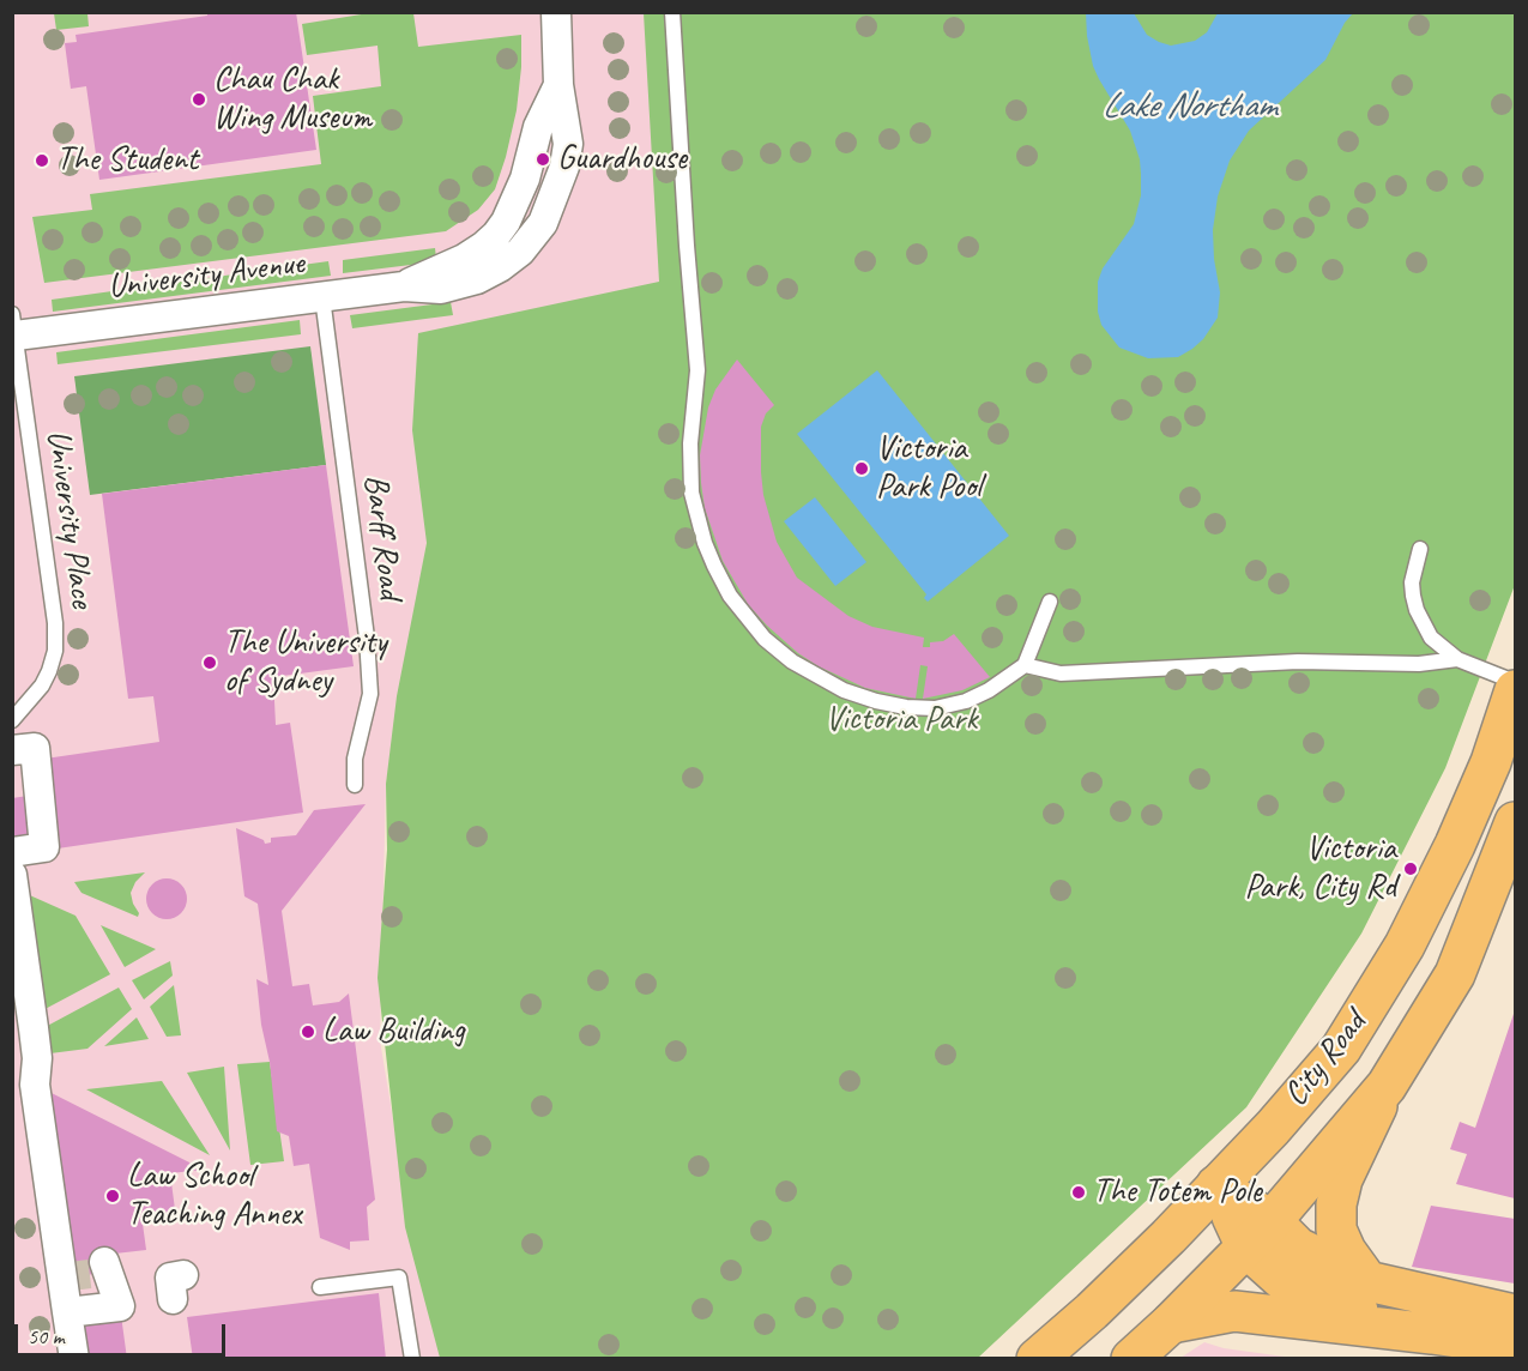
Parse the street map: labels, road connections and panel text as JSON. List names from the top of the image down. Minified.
{"streets":{"main road":["City Road"],"street":["University Avenue"],"lane":["University Place","Barff Road"]},"crossings":[["University Avenue","University Place"],["University Avenue","Barff Road"]],"water":["Lake Northam"],"parks":["Victoria Park"],"places":["Chau Chak Wing Museum","Guardhouse","The Student","Victoria Park Pool","The University of Sydney","Victoria Park, City Rd","Law Building","The Totem Pole","Law School Teaching Annex"],"scale_bar":"50 m"}
